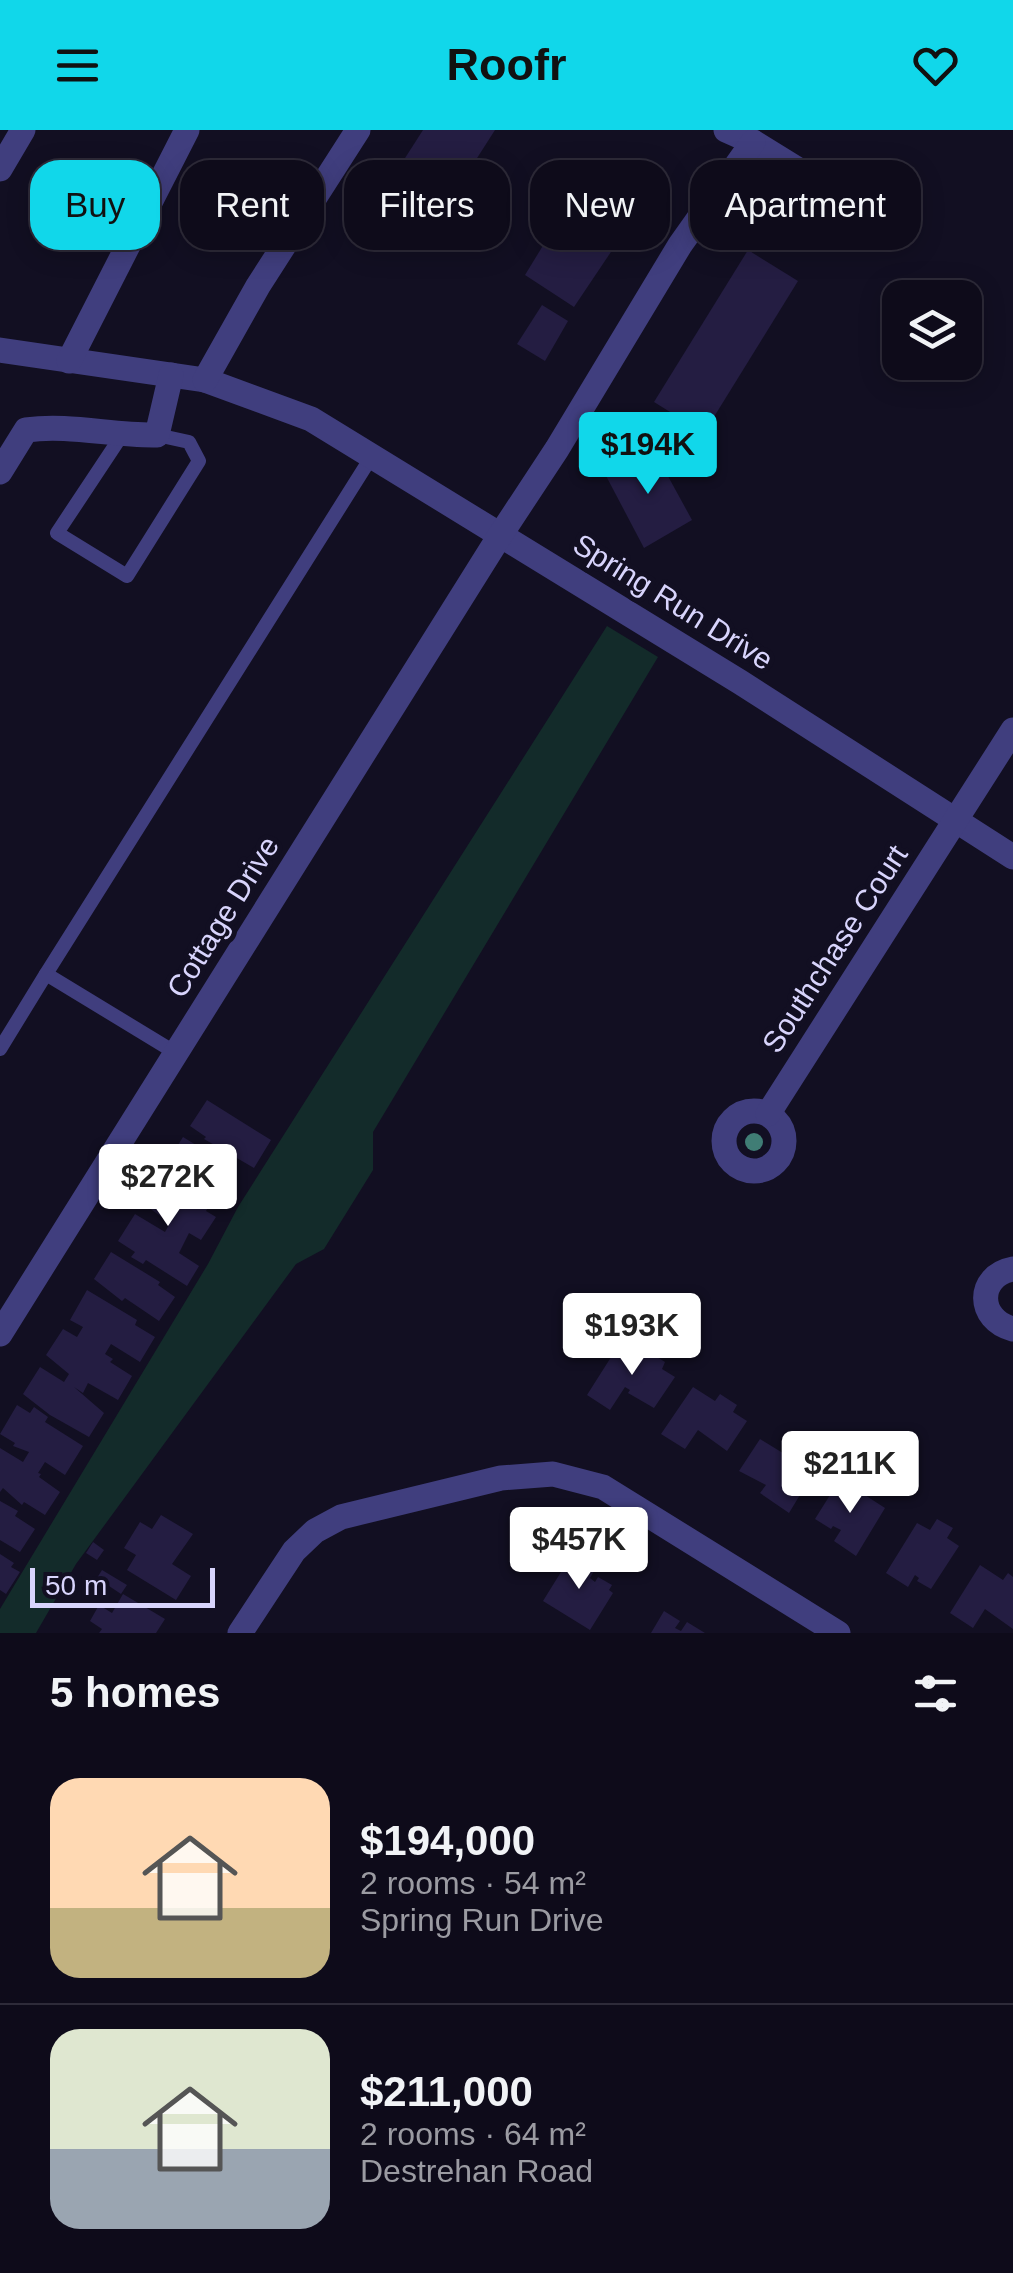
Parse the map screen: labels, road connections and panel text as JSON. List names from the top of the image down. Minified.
{"streets":{"street":["Spring Run Drive","Cottage Drive","Southchase Court"]},"crossings":[["Spring Run Drive","Cottage Drive"],["Spring Run Drive","Southchase Court"]],"scale_bar":"50 m","page":{"header":"Roofr","chip":["Buy","Rent","Filters","New","Apartment"],"price":["$194K","$272K","$193K","$211K","$457K"],"scale":"50 m","heading":"5 homes","list":[{"name":"$194,000","note":"2 rooms · 54 m² · Spring Run Drive"},{"name":"$211,000","note":"2 rooms · 64 m² · Destrehan Road"}]}}
